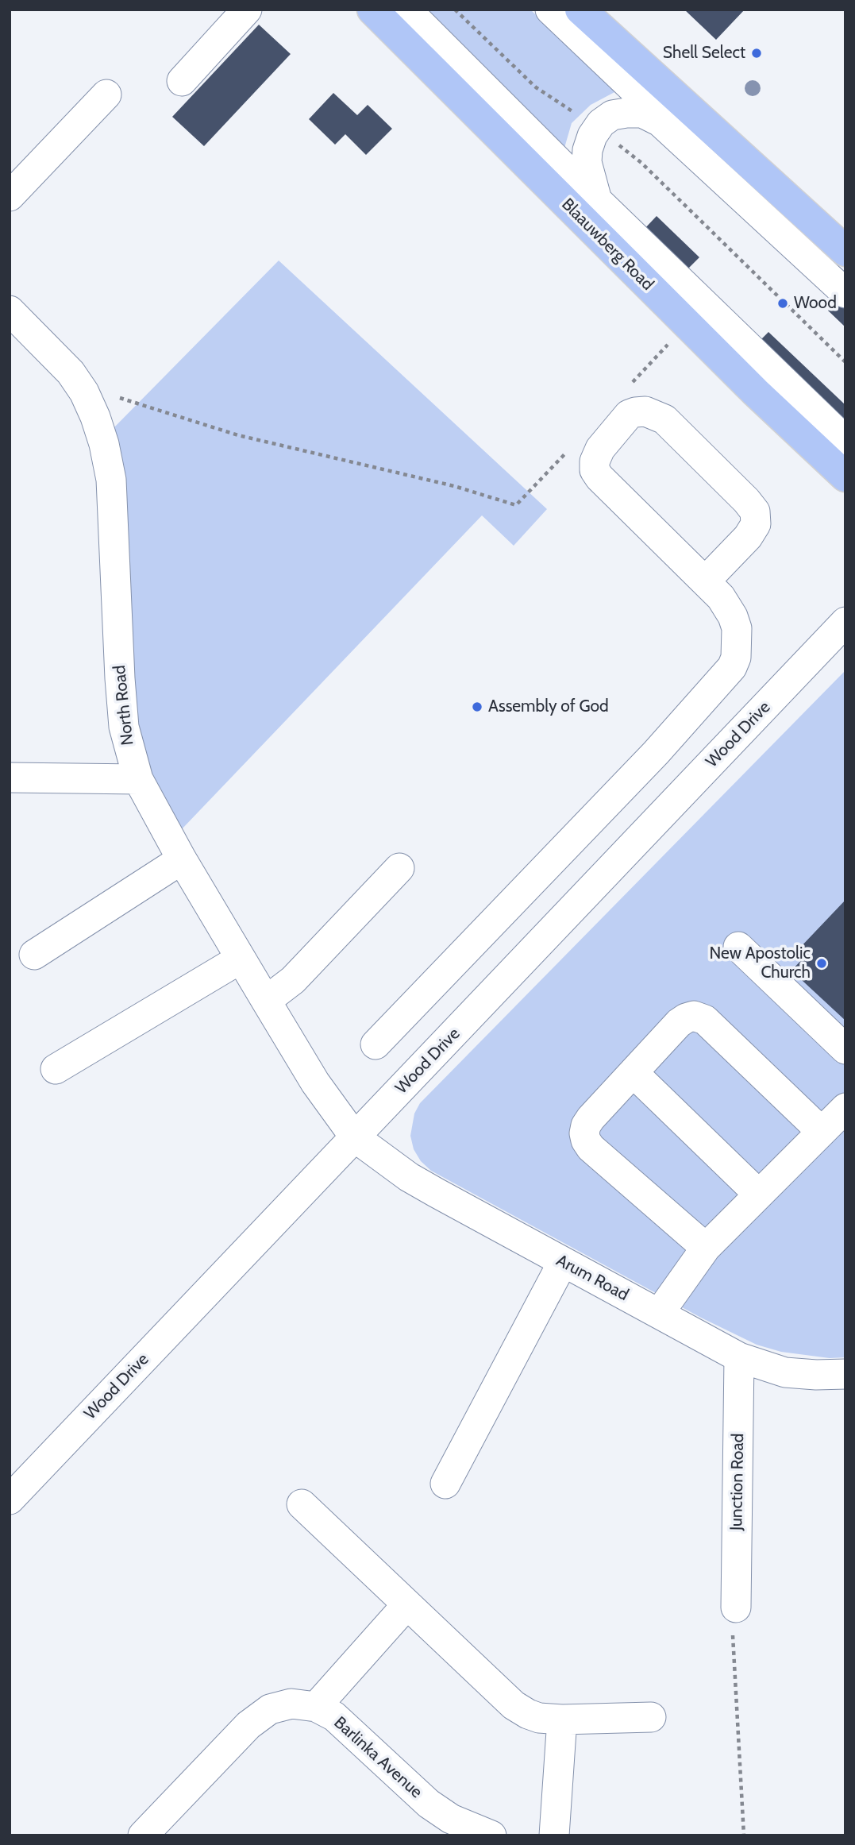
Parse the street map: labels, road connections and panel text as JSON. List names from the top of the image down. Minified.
{"streets":{"main road":["Blaauwberg Road"],"street":["North Road","Wood Drive","Arum Road","Junction Road","Barlinka Avenue"]},"crossings":[["North Road","Wood Drive"],["North Road","Arum Road"],["Wood Drive","Arum Road"],["Arum Road","Junction Road"]],"places":["Shell Select","Wood","Assembly of God","New Apostolic Church"]}
